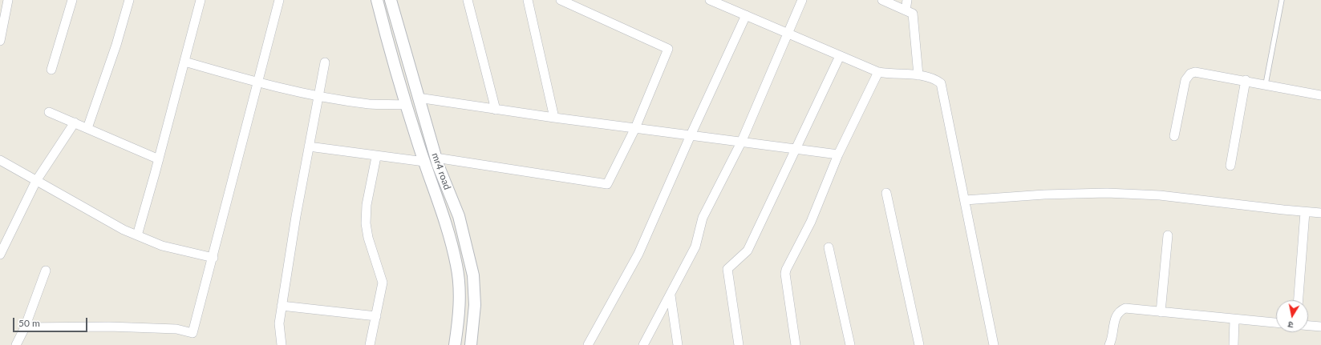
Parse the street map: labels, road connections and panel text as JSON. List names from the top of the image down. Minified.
{"streets":{"street":["mr4 road"]},"scale_bar":"50 m","north":"bottom"}
